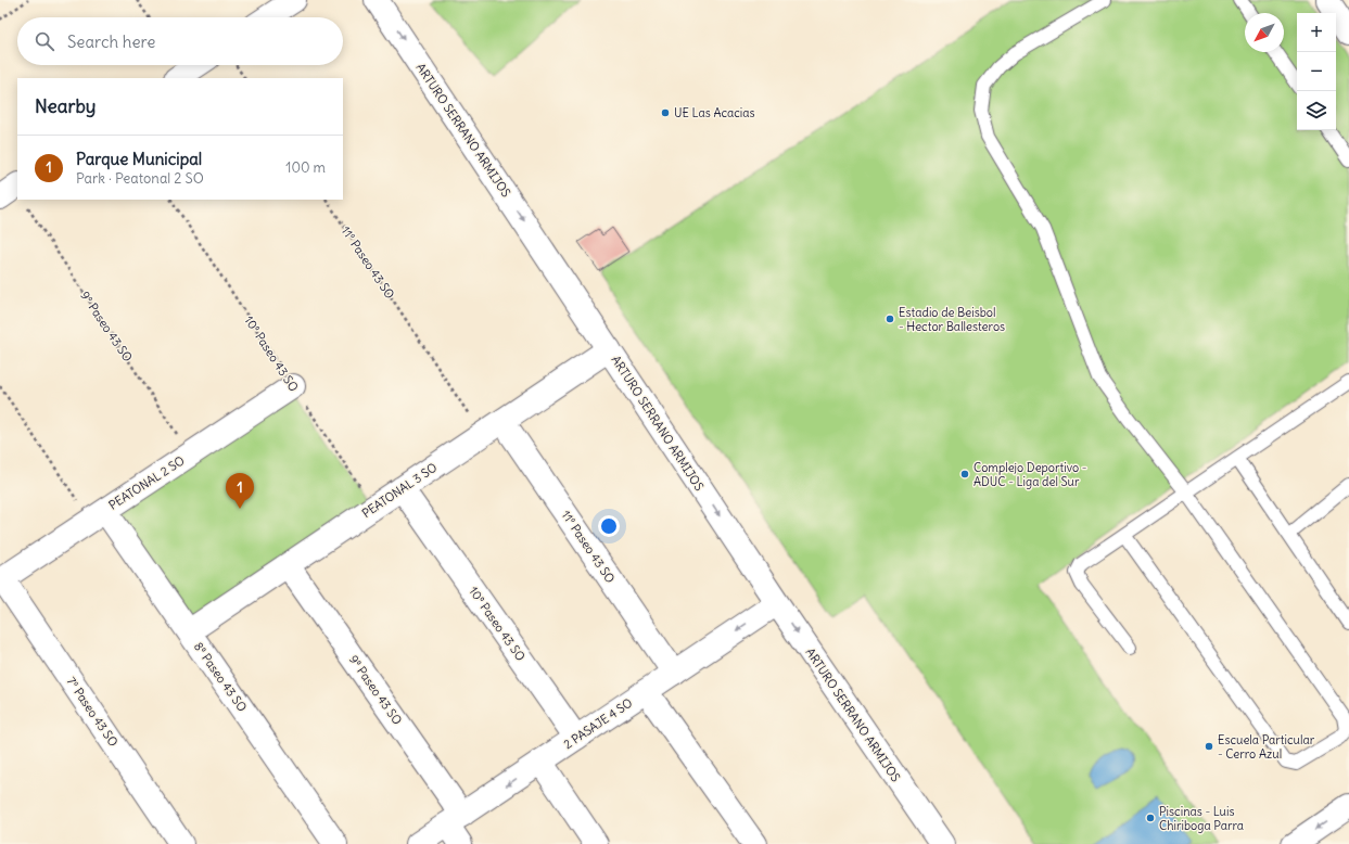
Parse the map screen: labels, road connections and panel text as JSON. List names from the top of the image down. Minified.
{"streets":{"street":["ARTURO SERRANO ARMIJOS","11º Paseo 43 SO","9º Paseo 43 SO","10º Paseo 43 SO","PEATONAL 2 SO","PEATONAL 3 SO","8º Paseo 43 SO","7º Paseo 43 SO","2 PASAJE 4 SO"]},"crossings":[["ARTURO SERRANO ARMIJOS","PEATONAL 3 SO"],["ARTURO SERRANO ARMIJOS","2 PASAJE 4 SO"],["11º Paseo 43 SO","PEATONAL 3 SO"],["11º Paseo 43 SO","2 PASAJE 4 SO"],["9º Paseo 43 SO","PEATONAL 2 SO"],["9º Paseo 43 SO","PEATONAL 3 SO"],["9º Paseo 43 SO","2 PASAJE 4 SO"],["10º Paseo 43 SO","PEATONAL 2 SO"],["10º Paseo 43 SO","PEATONAL 3 SO"],["10º Paseo 43 SO","2 PASAJE 4 SO"],["PEATONAL 2 SO","8º Paseo 43 SO"],["PEATONAL 2 SO","7º Paseo 43 SO"],["PEATONAL 3 SO","8º Paseo 43 SO"]],"one_way":["ARTURO SERRANO ARMIJOS","2 PASAJE 4 SO"],"places":["UE Las Acacias","Estadio de Beisbol - Hector Ballesteros","Complejo Deportivo - ADUC - Liga del Sur","Escuela Particular - Cerro Azul","Piscinas - Luis Chiriboga Parra"],"north":"bottom left","page":{"map_buttons":["+","−"],"search":"Search here","heading":"Nearby","list":[{"mark":"1","name":"Parque Municipal","note":"Park · Peatonal 2 SO","value":"100 m"}],"pins":"1"}}
